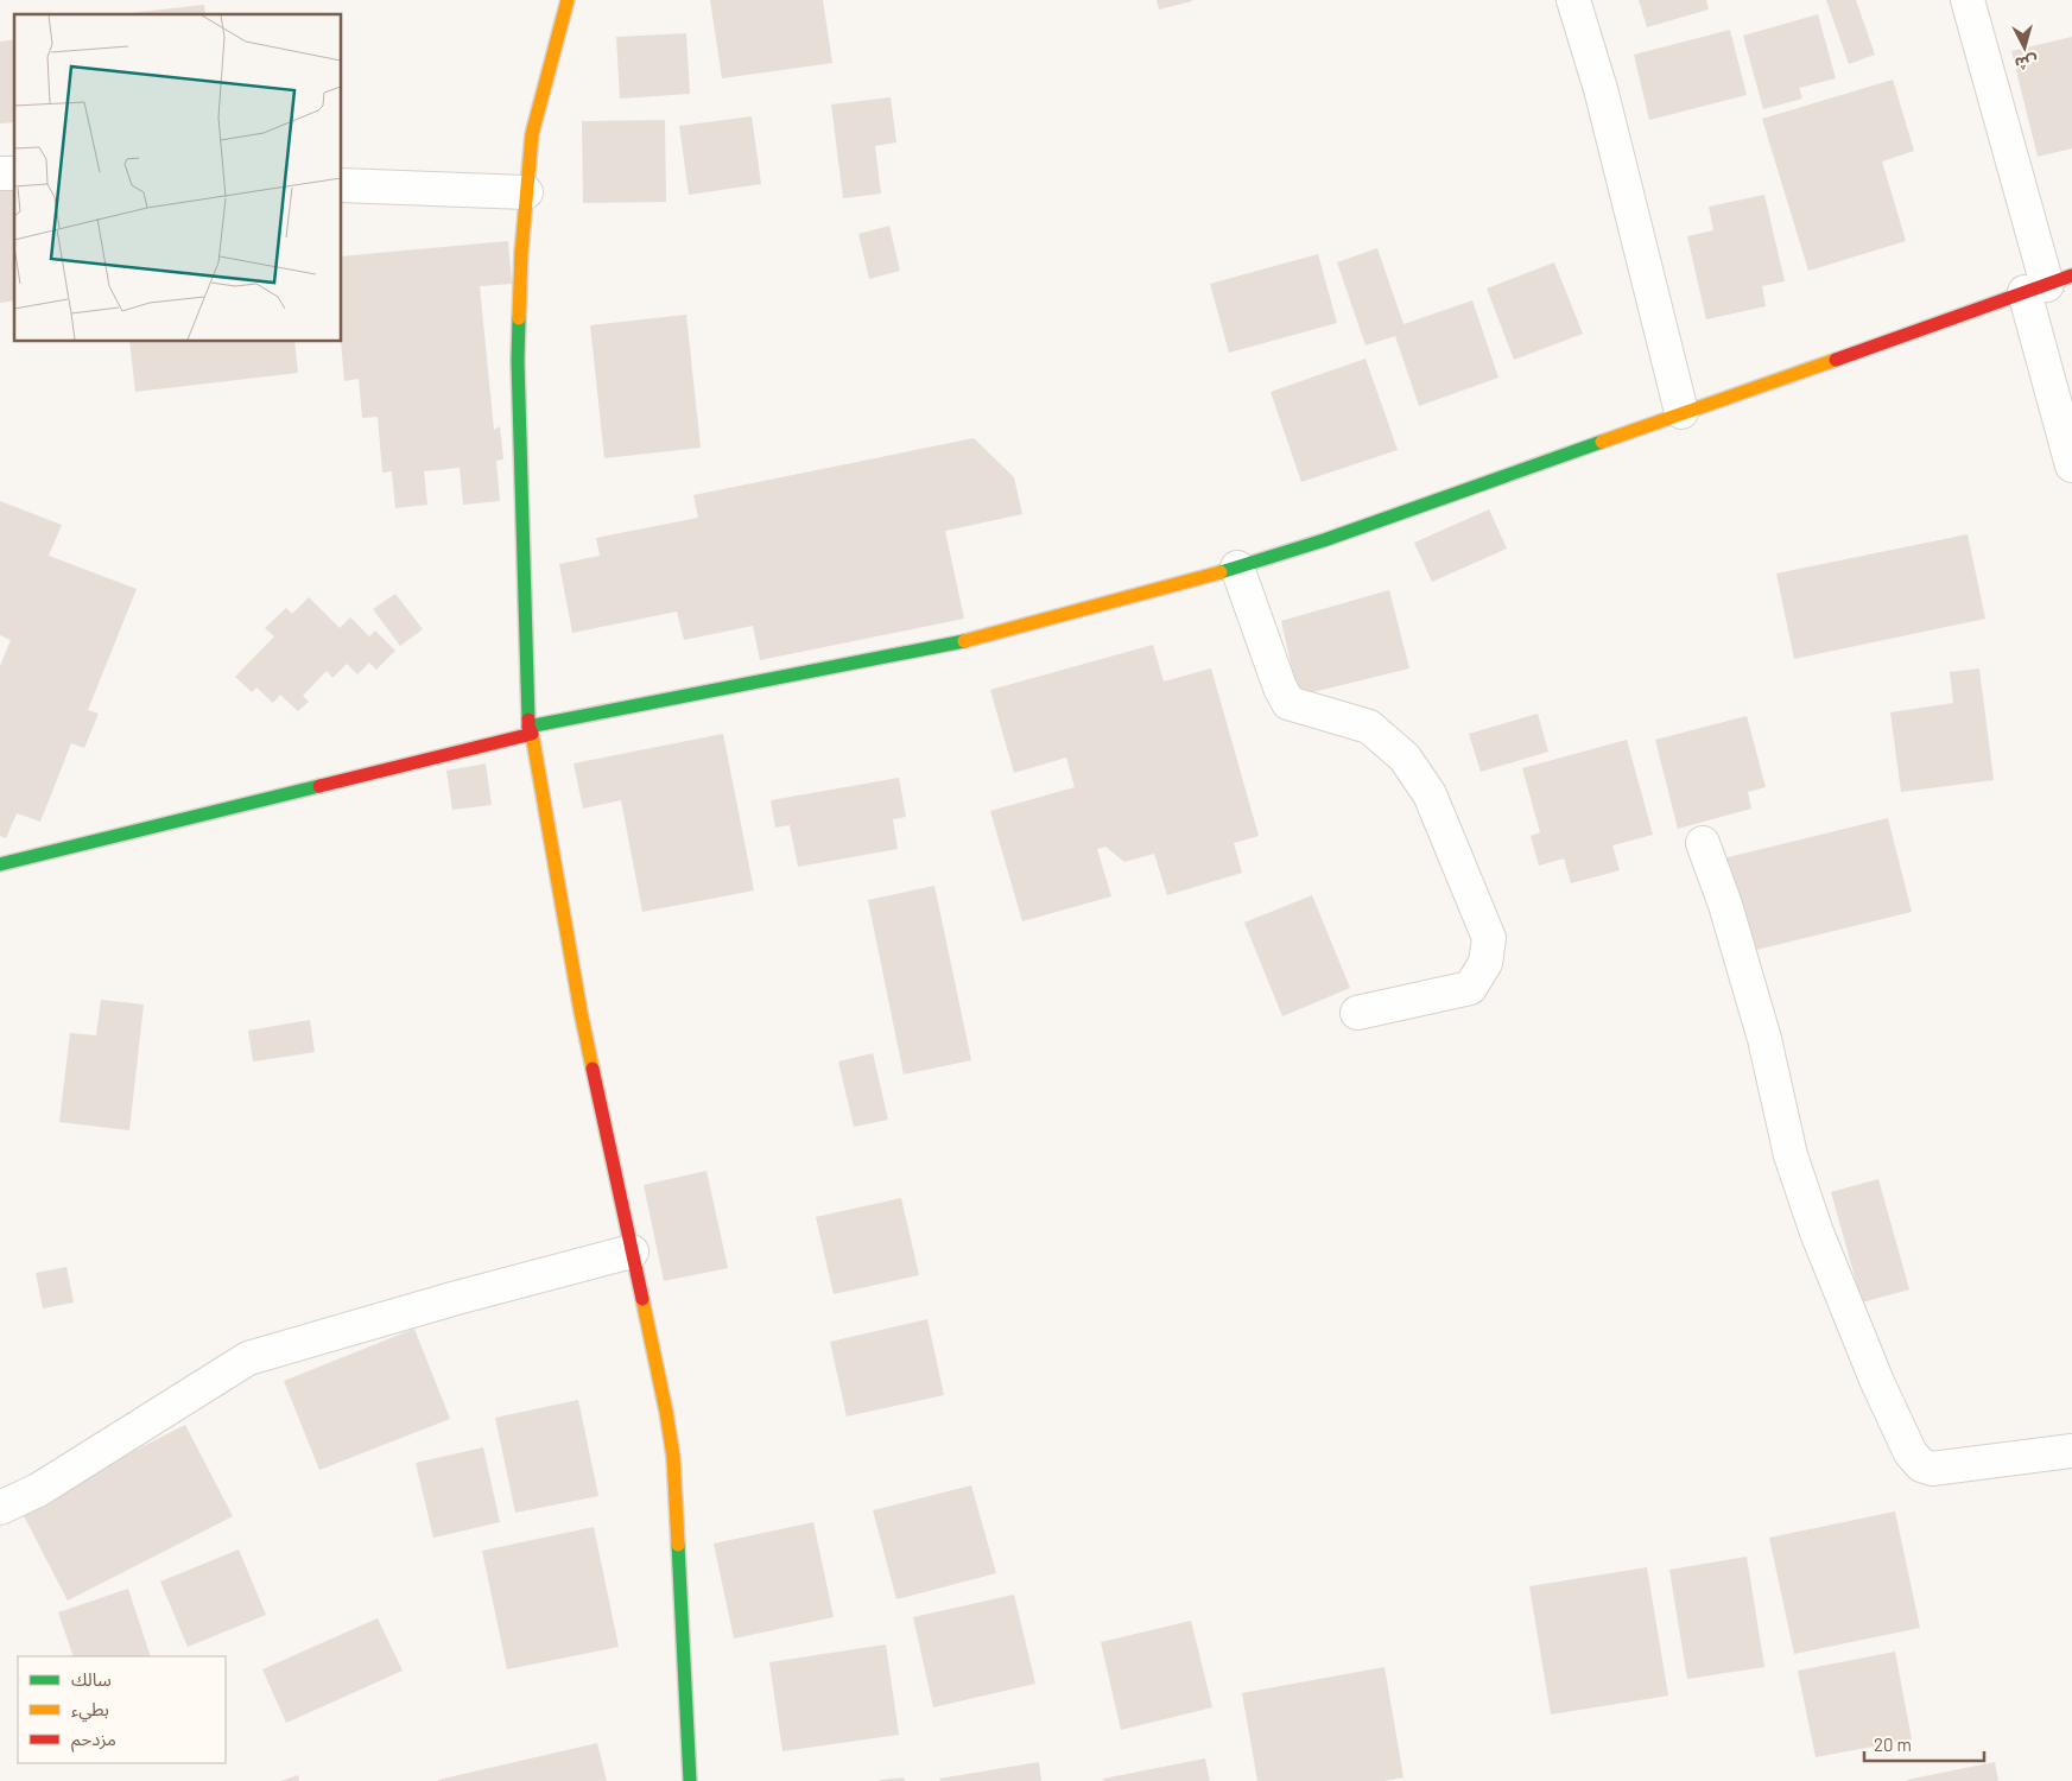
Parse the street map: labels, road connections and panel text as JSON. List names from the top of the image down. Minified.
{"legend":["سالك","بطيء","مزدحم"],"scale_bar":"20 m","north":"bottom"}
